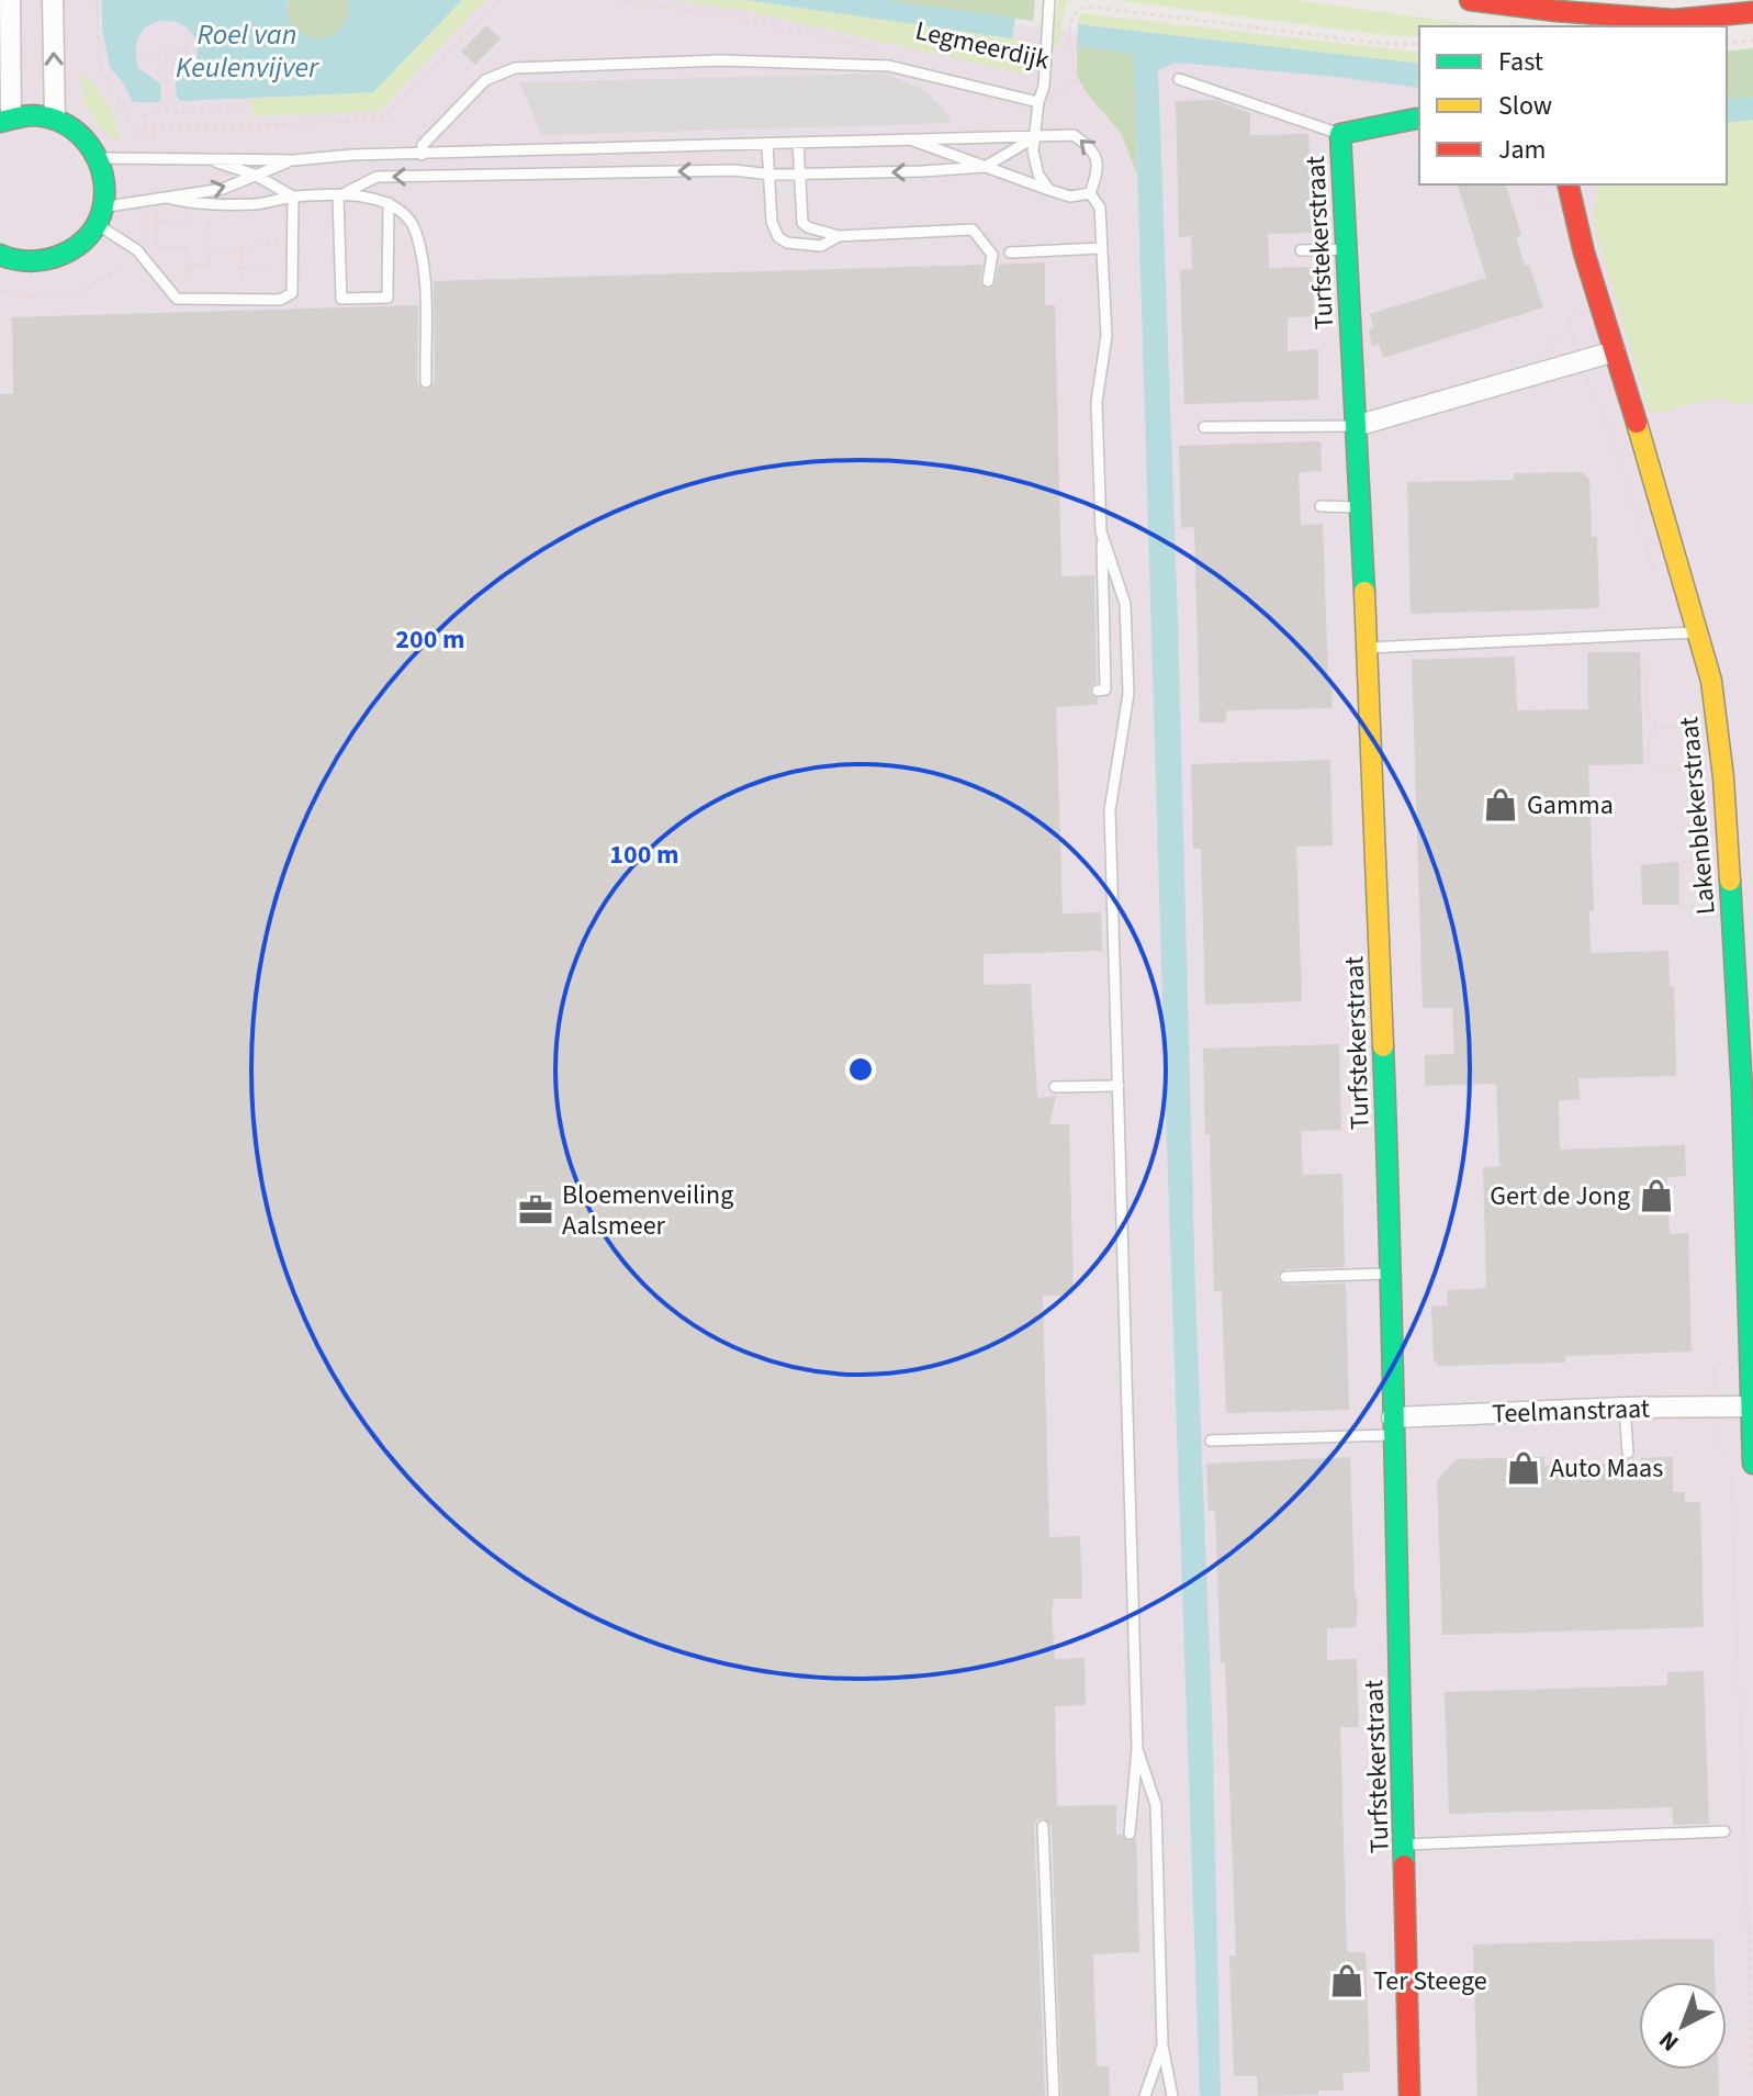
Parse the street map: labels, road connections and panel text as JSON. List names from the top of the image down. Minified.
{"streets":{"street":["Turfstekerstraat","Lakenblekerstraat","Teelmanstraat"],"path":["Legmeerdijk"]},"crossings":[["Turfstekerstraat","Teelmanstraat"],["Lakenblekerstraat","Teelmanstraat"]],"water":["Roel van Keulenvijver"],"places":{"shop":["Gamma","Gert de Jong","Auto Maas","Ter Steege"],"office":["Bloemenveiling Aalsmeer"]},"legend":["Fast","Slow","Jam"],"north":"bottom left","rings":["200 m","100 m"]}
